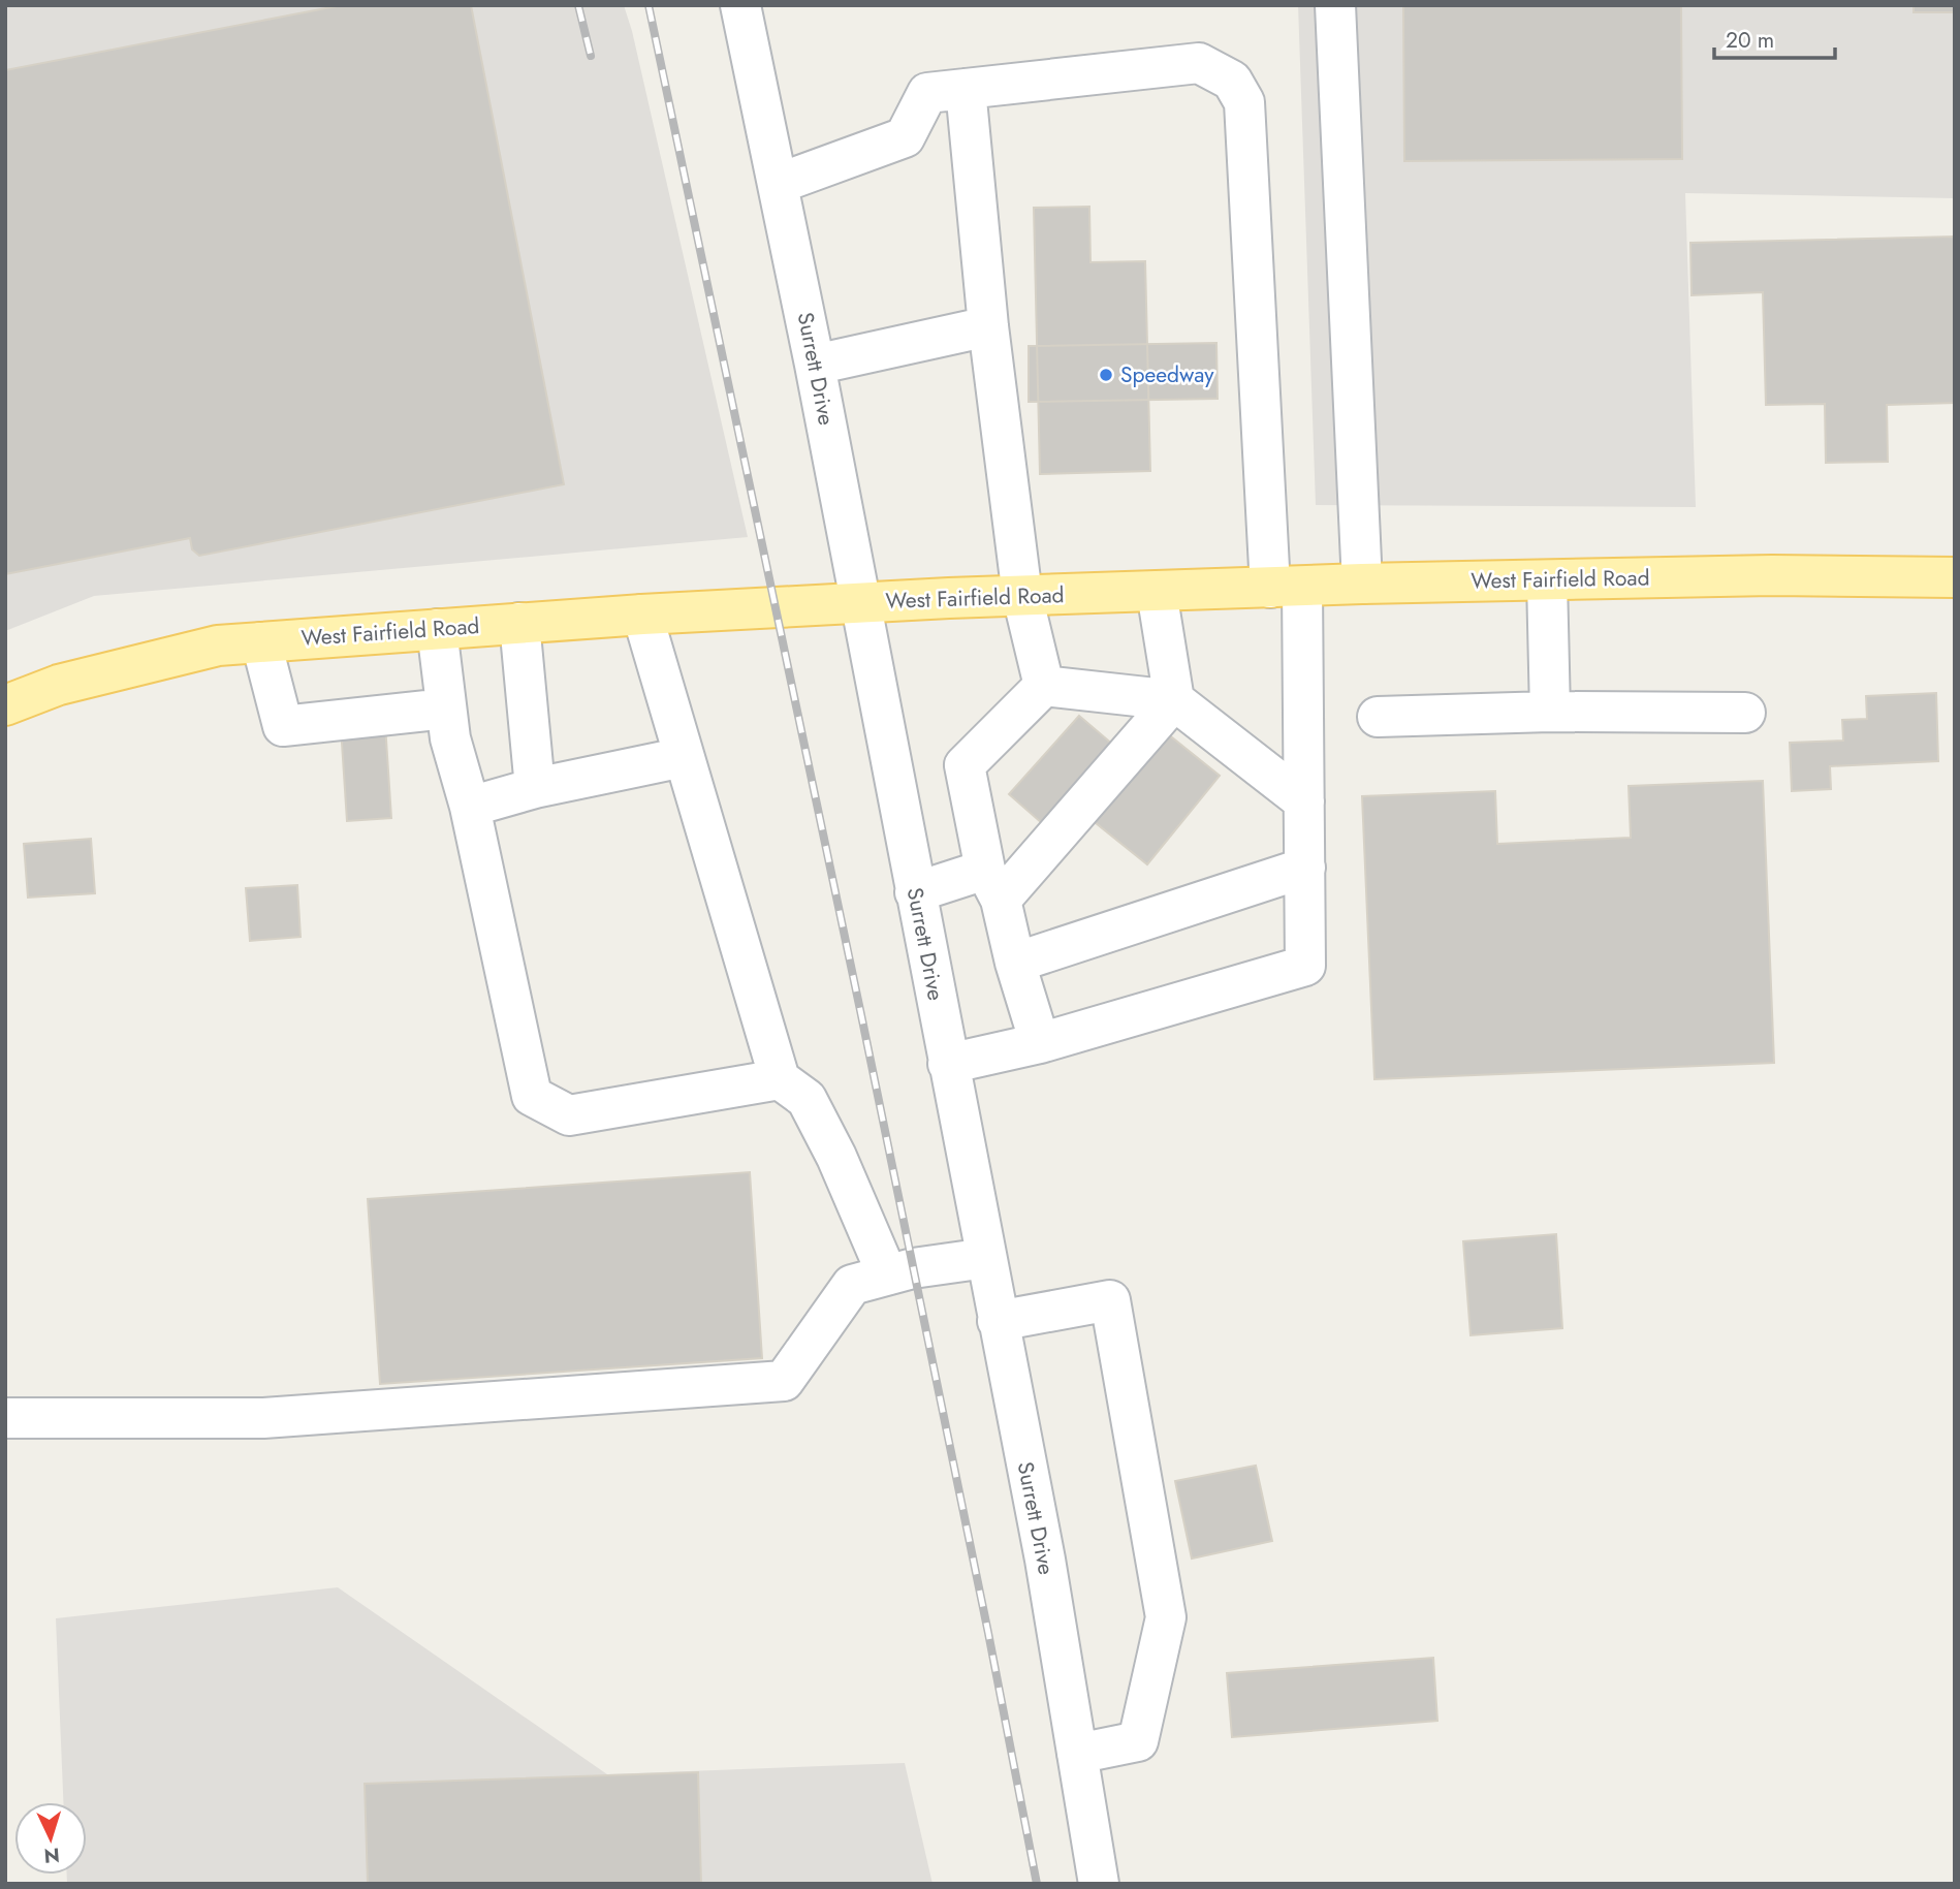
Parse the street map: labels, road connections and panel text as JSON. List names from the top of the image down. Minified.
{"streets":{"main road":["West Fairfield Road"],"street":["Surrett Drive"]},"crossings":[["Surrett Drive","West Fairfield Road"]],"places":["Speedway"],"scale_bar":"20 m","north":"bottom"}
